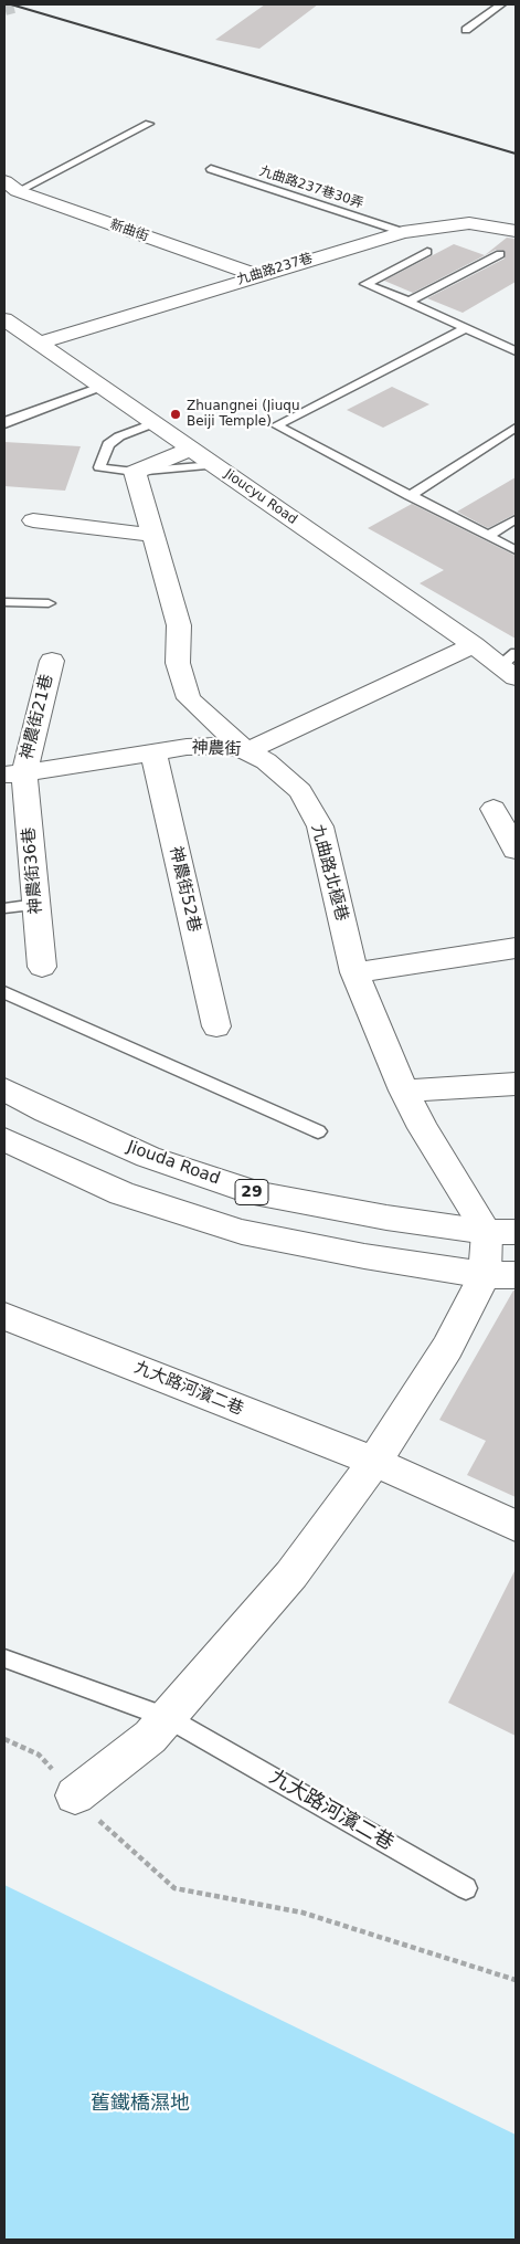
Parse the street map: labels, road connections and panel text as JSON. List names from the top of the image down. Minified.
{"streets":{"street":["新曲街","九曲路237巷","Jioucyu Road","神農街21巷","神農街","神農街36巷","九曲路北極巷","神農街52巷","Jiouda Road","29","九大路河濱二巷"],"lane":["九曲路237巷30弄"]},"crossings":[["九曲路237巷30弄","九曲路237巷"],["新曲街","九曲路237巷"],["九曲路237巷","Jioucyu Road"],["Jioucyu Road","神農街"],["神農街21巷","神農街"],["神農街21巷","神農街36巷"],["神農街","神農街36巷"],["神農街","九曲路北極巷"],["神農街","神農街52巷"],["九曲路北極巷","Jiouda Road"]],"parks":["舊鐵橋濕地"],"places":["Zhuangnei (Jiuqu Beiji Temple)"]}
